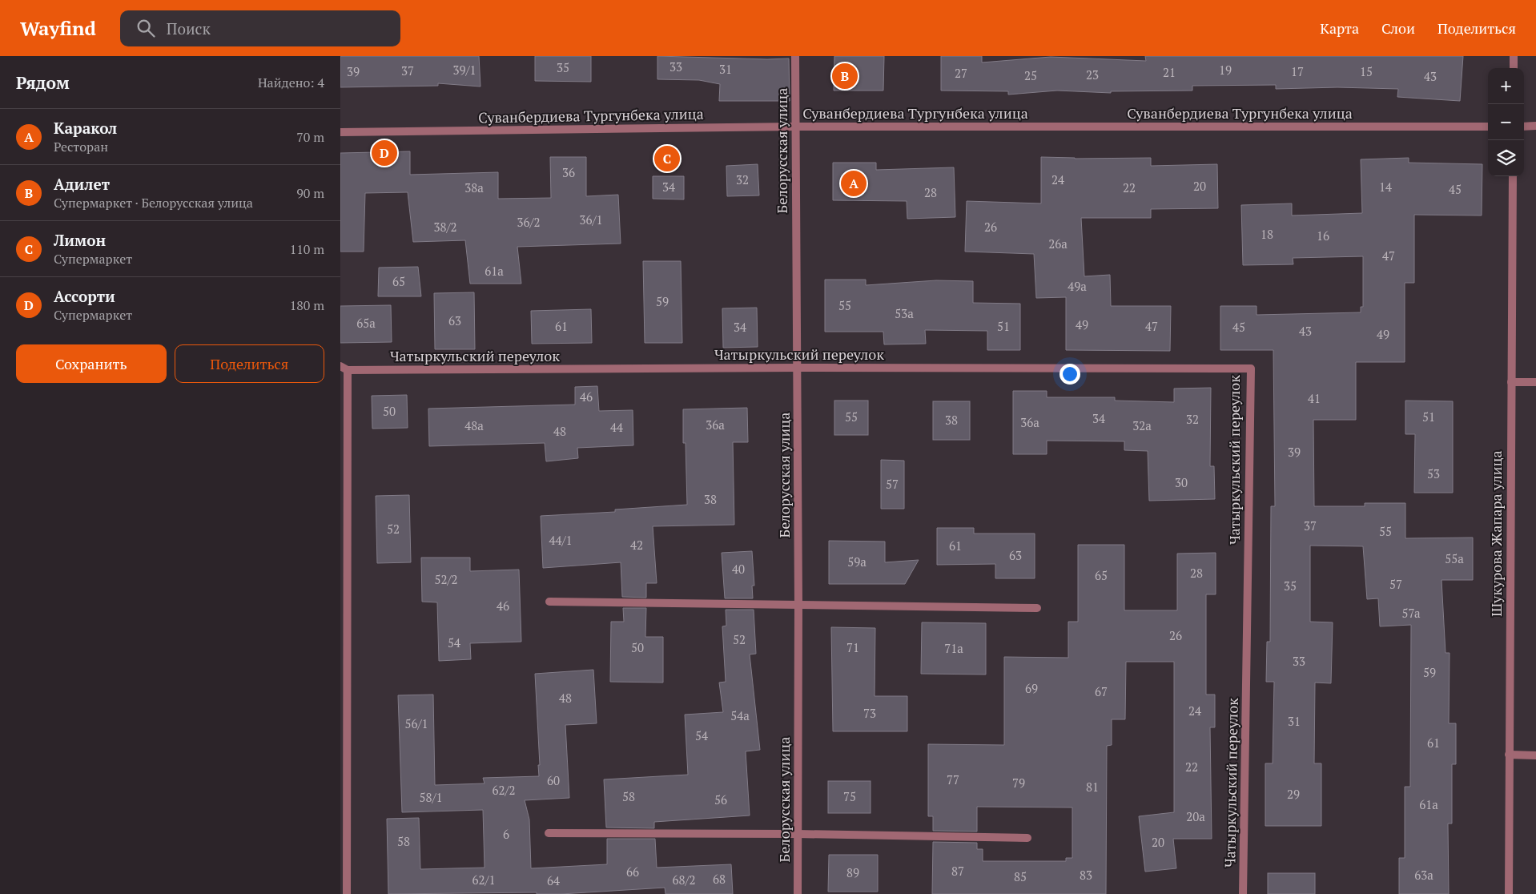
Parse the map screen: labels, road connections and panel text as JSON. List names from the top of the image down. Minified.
{"streets":{"street":["Суванбердиева Тургунбека улица","Белорусская улица","Чатыркульский переулок","Шукурова Жапара улица"]},"crossings":[["Суванбердиева Тургунбека улица","Белорусская улица"],["Белорусская улица","Чатыркульский переулок"]],"house_numbers":["33","35","31","39/1","19","37","39","17","15","21","27","23","25","43","36","32","24","20","34","14","38а","22","45","28","36/1","36/2","38/2","26","18","16","26а","47","61а","65","49а","59","55","53а","63","65а","49","61","51","47","34","45","43","49","46","41","50","55","51","34","32","38","36а","36а","48а","32а","44","48","39","53","30","57","38","37","52","55","44/1","42","61","63","55а","59а","40","28","65","52/2","57","35","46","57а","26","52","54","50","71","71а","33","59","69","67","48","24","73","54а","31","56/1","54","61","22","77","60","79","81","62/2","29","58","75","58/1","56","61а","20а","6","58","20","87","66","89","83","63а","85","68","62/1","68/2","64"],"page":{"header":"Wayfind","search":"Поиск","nav":["Карта","Слои","Поделиться"],"heading":["Рядом","Найдено: 4"],"pins":["B","D","C","A"],"map_buttons":["+","−"],"list":[{"mark":"A","name":"Каракол","note":"Ресторан","value":"70 m"},{"mark":"B","name":"Адилет","note":"Супермаркет · Белорусская улица","value":"90 m"},{"mark":"C","name":"Лимон","note":"Супермаркет","value":"110 m"},{"mark":"D","name":"Ассорти","note":"Супермаркет","value":"180 m"}],"buttons":["Сохранить","Поделиться"]}}
